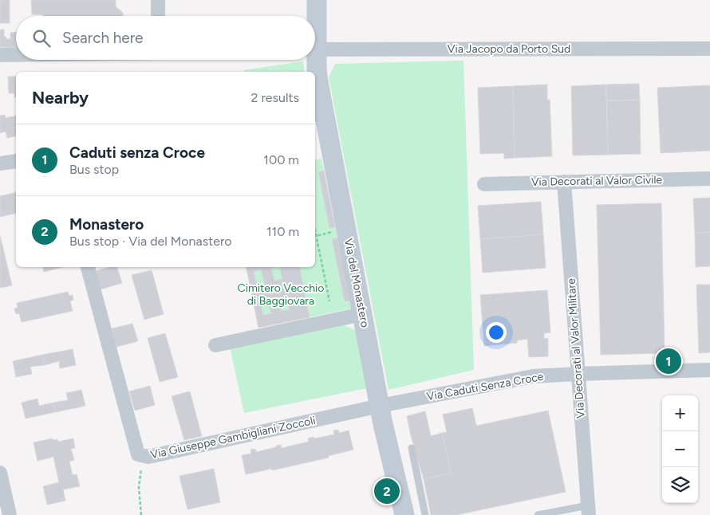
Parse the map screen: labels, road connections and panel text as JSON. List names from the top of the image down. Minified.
{"streets":{"main road":["Via del Monastero"],"street":["Via Jacopo da Porto Sud","Via Decorati al Valor Civile","Via Decorati al Valor Militare","Via Caduti Senza Croce","Via Giuseppe Gambigliani Zoccoli"]},"crossings":[["Via Decorati al Valor Civile","Via Decorati al Valor Militare"],["Via del Monastero","Via Caduti Senza Croce"],["Via del Monastero","Via Giuseppe Gambigliani Zoccoli"],["Via Decorati al Valor Militare","Via Caduti Senza Croce"],["Via Caduti Senza Croce","Via Giuseppe Gambigliani Zoccoli"]],"parks":["Cimitero Vecchio di Baggiovara"],"page":{"search":"Search here","heading":["Nearby","2 results"],"list":[{"mark":"1","name":"Caduti senza Croce","note":"Bus stop","value":"100 m"},{"mark":"2","name":"Monastero","note":"Bus stop · Via del Monastero","value":"110 m"}],"pins":["1","2"],"map_buttons":["+","−"]}}
